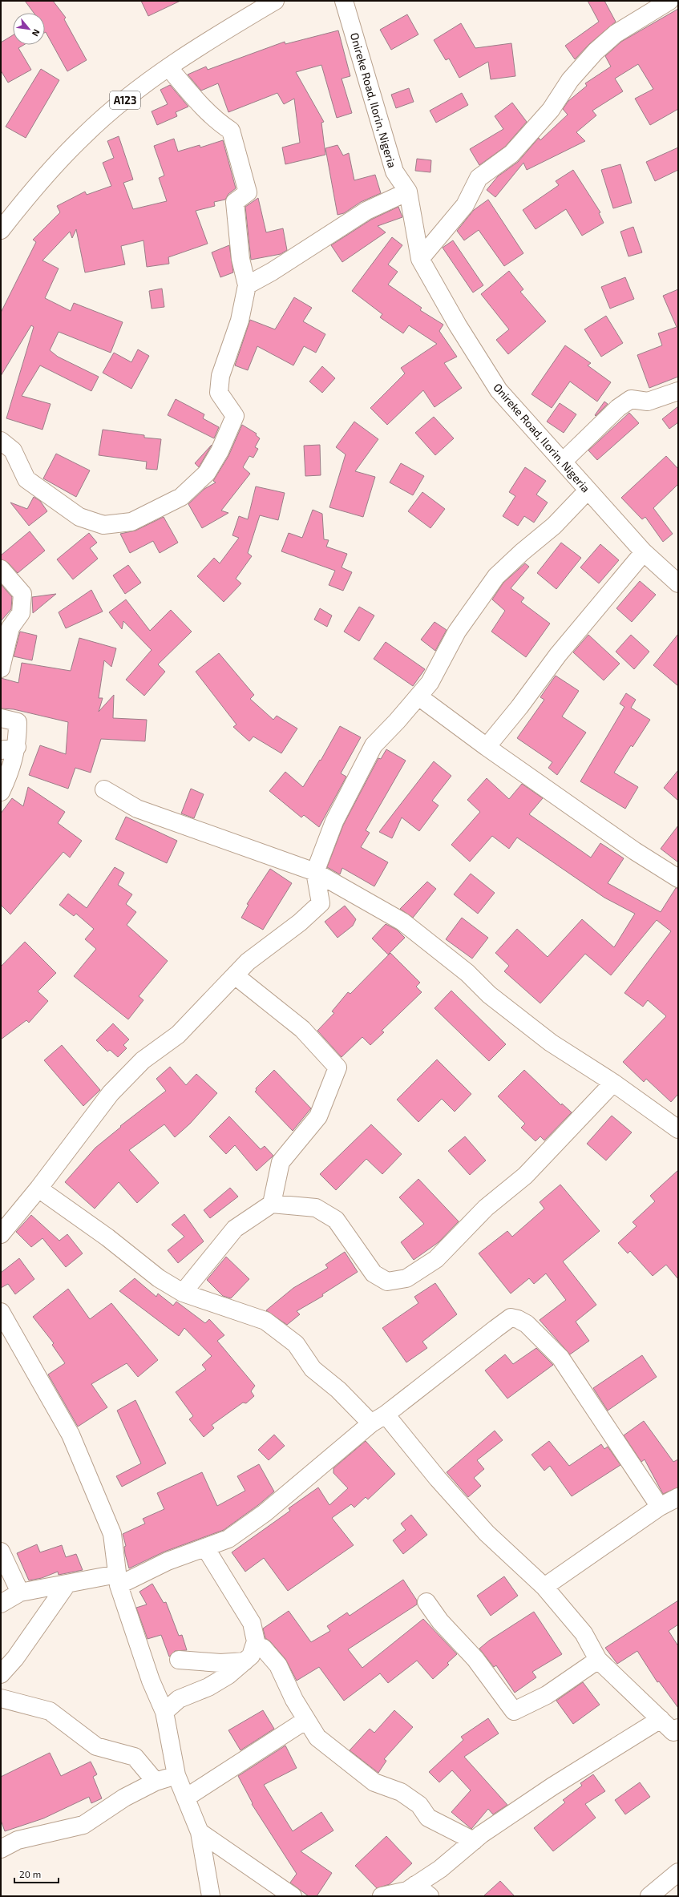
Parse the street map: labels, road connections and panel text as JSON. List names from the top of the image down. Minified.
{"streets":{"main road":["A123","Onireke Road, Ilorin, Nigeria"]},"scale_bar":"20 m","north":"bottom right"}
